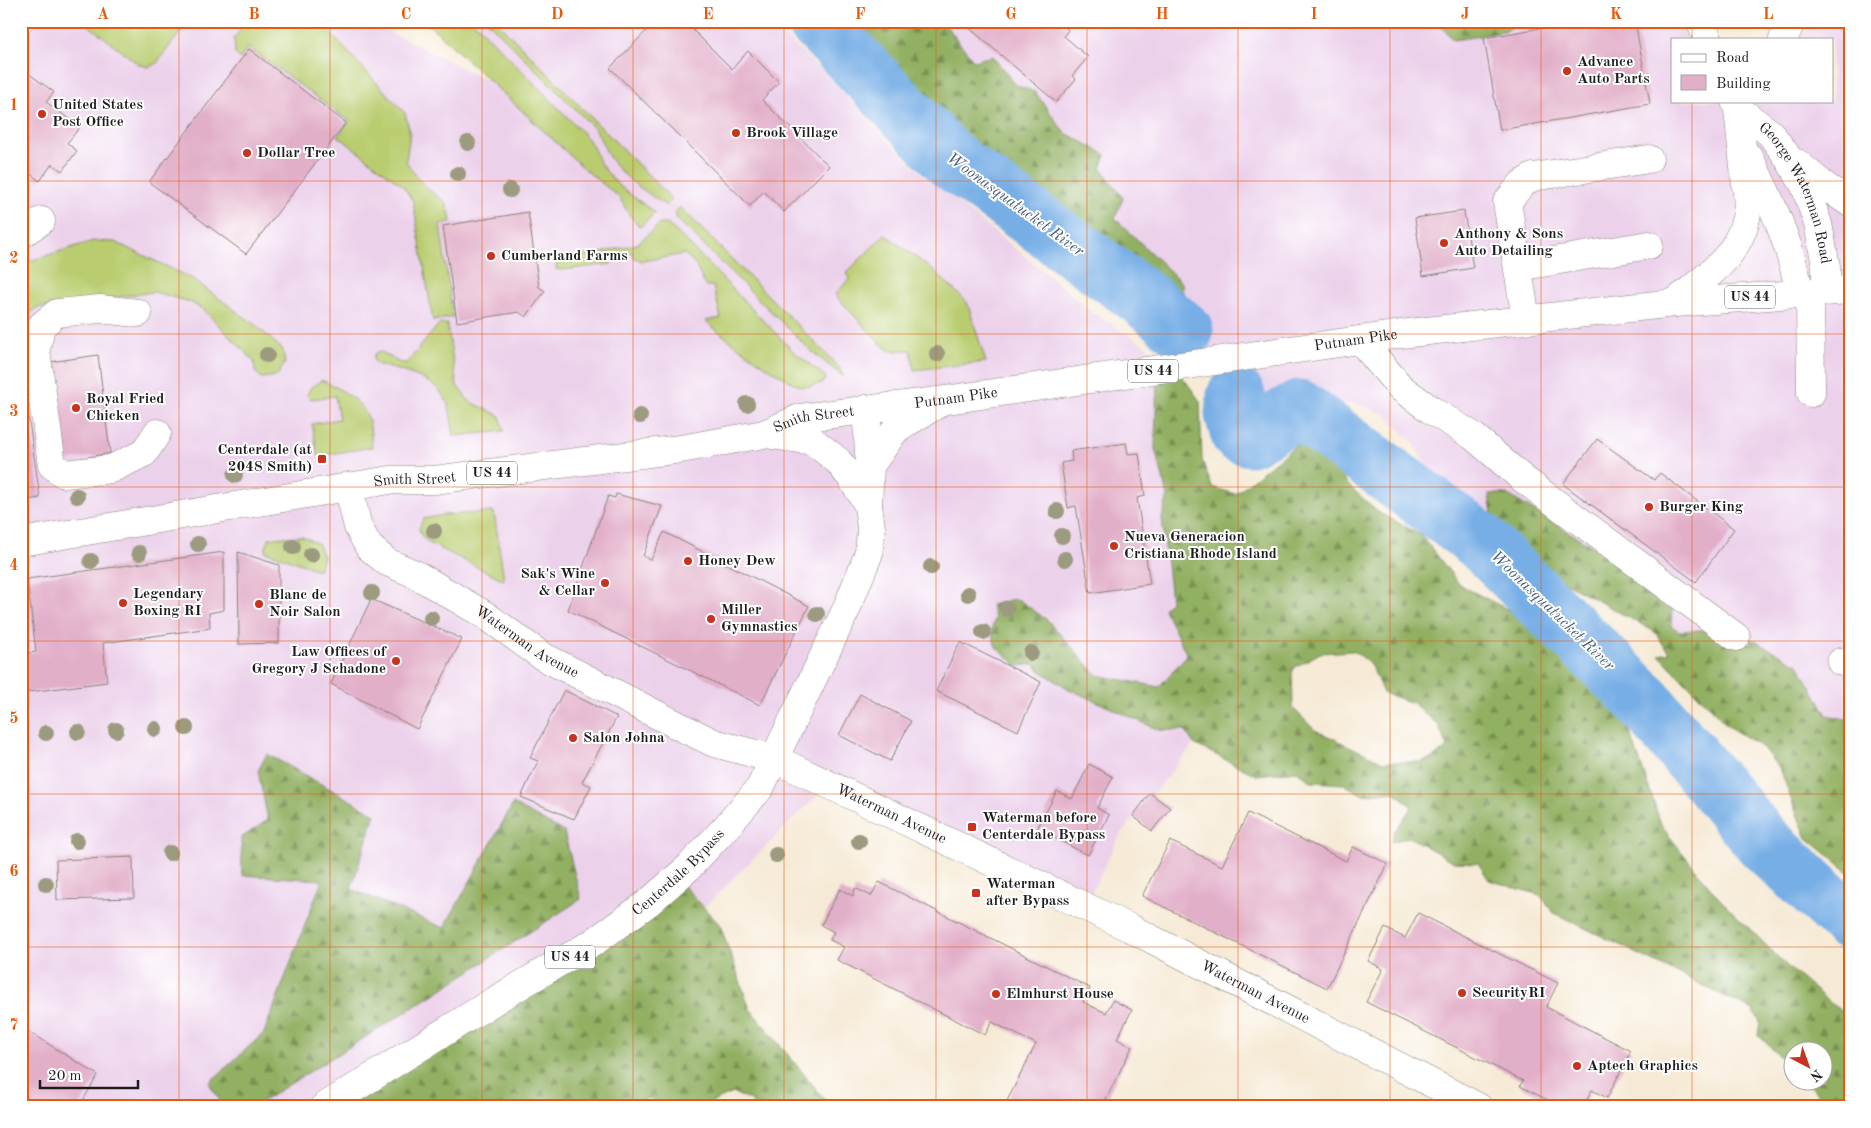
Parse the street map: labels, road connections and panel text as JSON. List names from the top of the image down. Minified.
{"streets":{"main road":["George Waterman Road","US 44","Putnam Pike","Smith Street","Waterman Avenue","Centerdale Bypass"]},"crossings":[["George Waterman Road","Putnam Pike"],["US 44","Putnam Pike"],["US 44","Centerdale Bypass"],["Putnam Pike","Smith Street"],["Putnam Pike","Centerdale Bypass"],["Smith Street","Waterman Avenue"],["Smith Street","Centerdale Bypass"],["Waterman Avenue","Centerdale Bypass"]],"water":["Woonasquatucket River"],"places":{"other":["Advance Auto Parts","United States Post Office","Brook Village","Dollar Tree","Anthony & Sons Auto Detailing","Cumberland Farms","Royal Fried Chicken","Burger King","Nueva Generacion Cristiana Rhode Island","Honey Dew","Sak's Wine & Cellar","Legendary Boxing RI","Blanc de Noir Salon","Miller Gymnastics","Law Offices of Gregory J Schadone","Salon Johna","SecurityRI","Elmhurst House","Aptech Graphics"],"transit":["Centerdale (at 2048 Smith)","Waterman before Centerdale Bypass","Waterman after Bypass"]},"legend":["Road","Building"],"scale_bar":"20 m","north":"bottom right","grid":{"columns":["A","B","C","D","E","F","G","H","I","J","K","L"],"rows":["1","2","3","4","5","6","7"]}}
